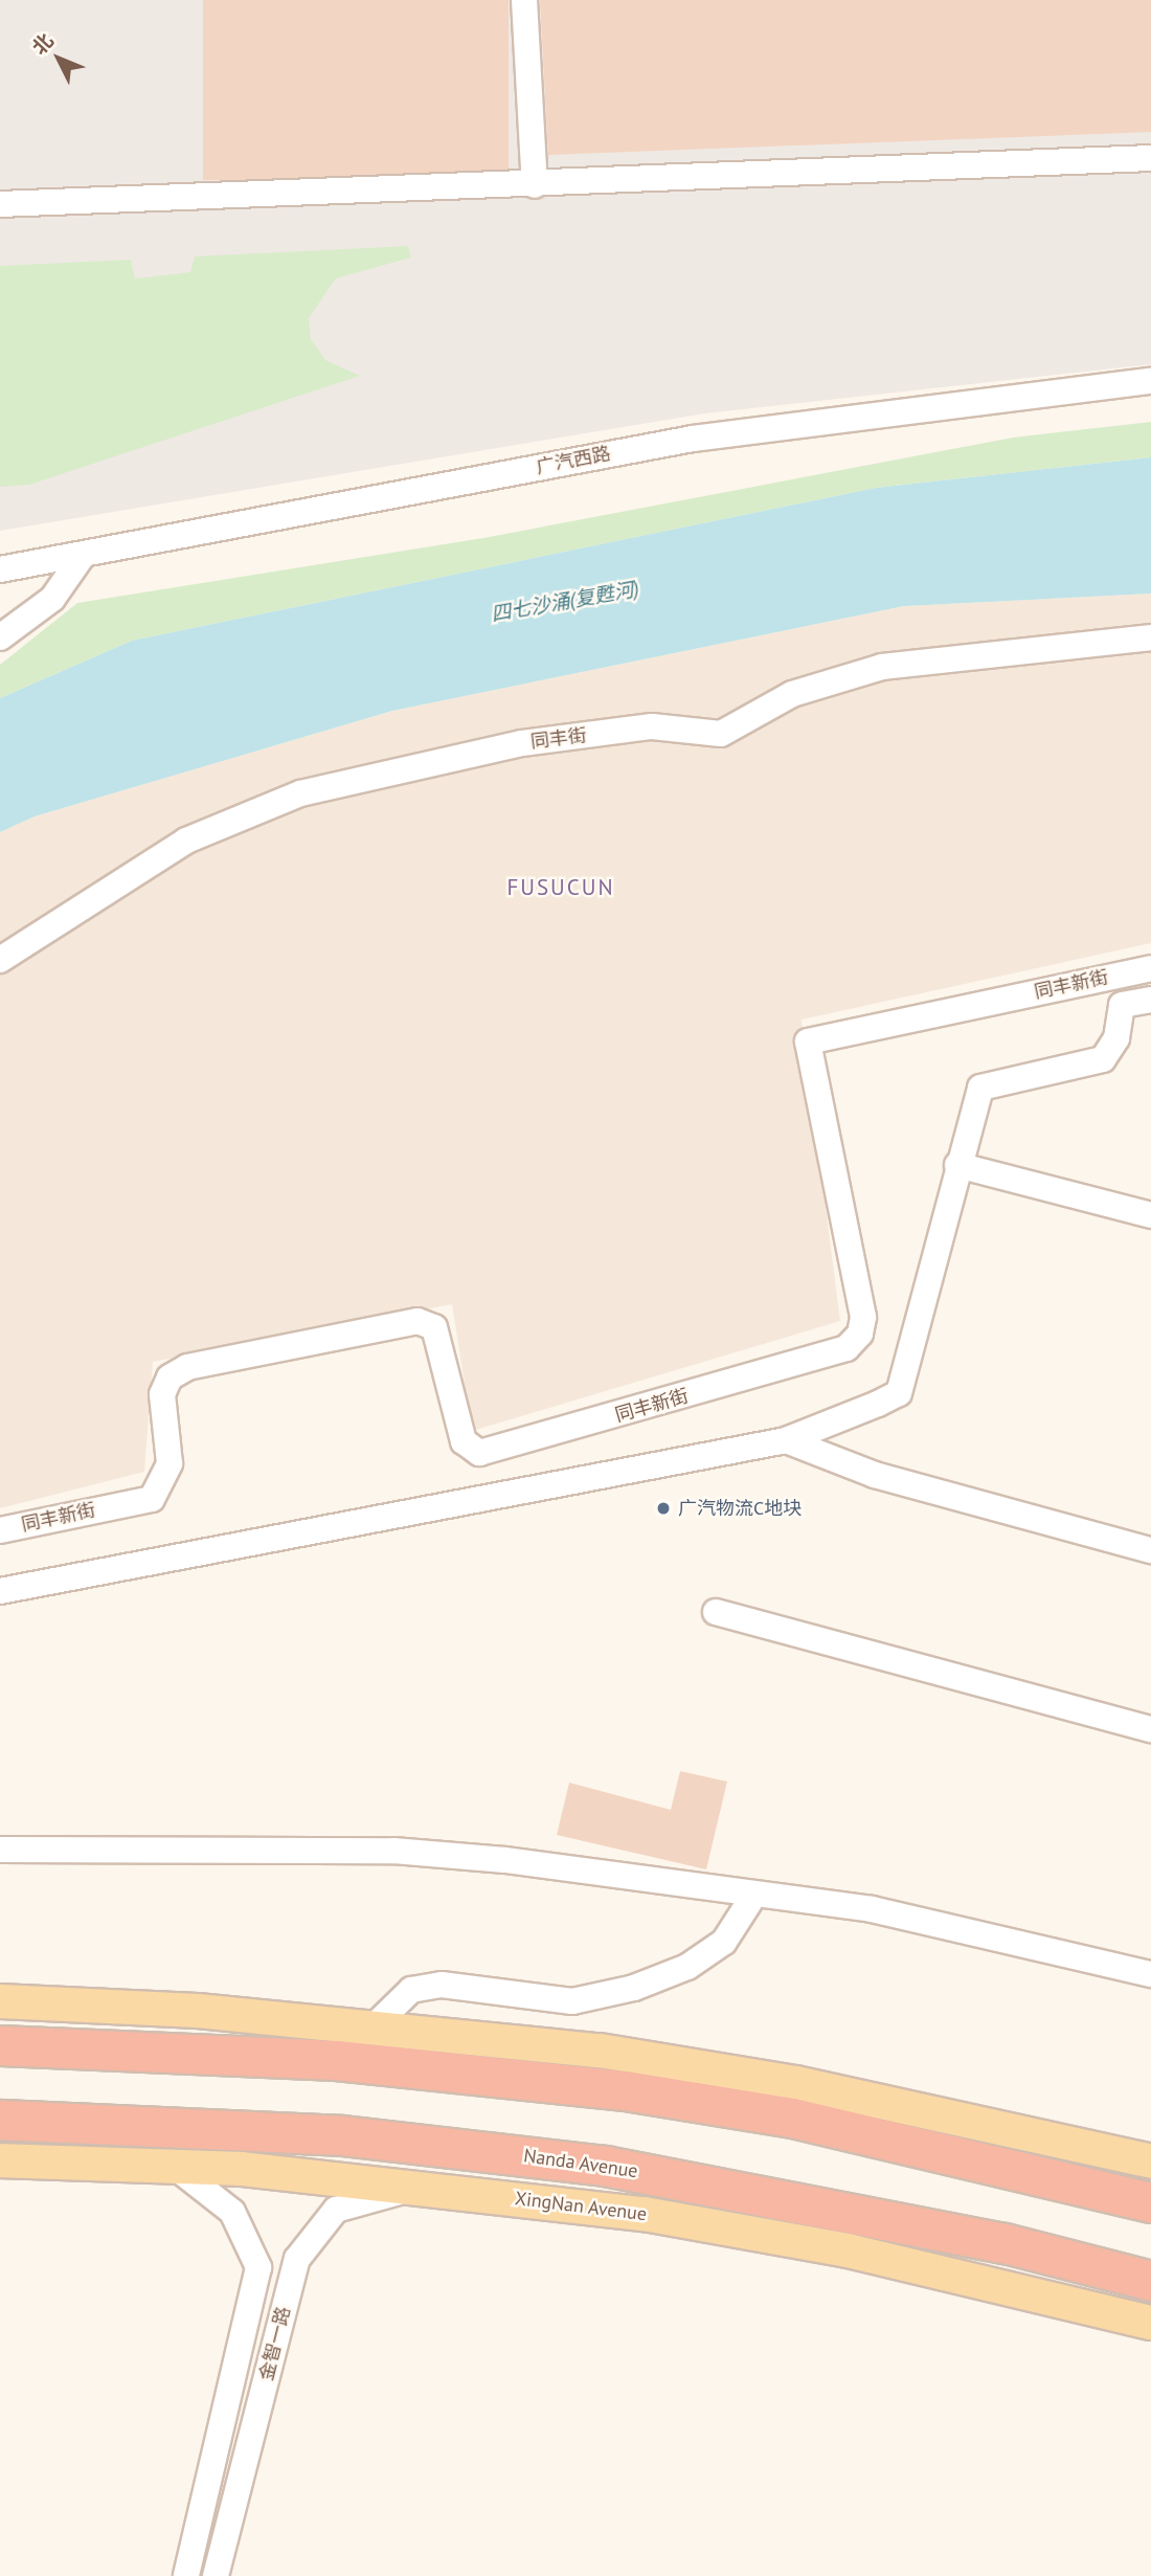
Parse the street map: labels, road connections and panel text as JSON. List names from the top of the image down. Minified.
{"streets":{"highway":["Nanda Avenue"],"main road":["XingNan Avenue"],"street":["广汽西路","同丰街","同丰新街","金智一路"]},"crossings":[["XingNan Avenue","金智一路"]],"districts":["FUSUCUN"],"water":["四七沙涌(复甦河)"],"places":["广汽物流C地块"],"north":"top left"}
